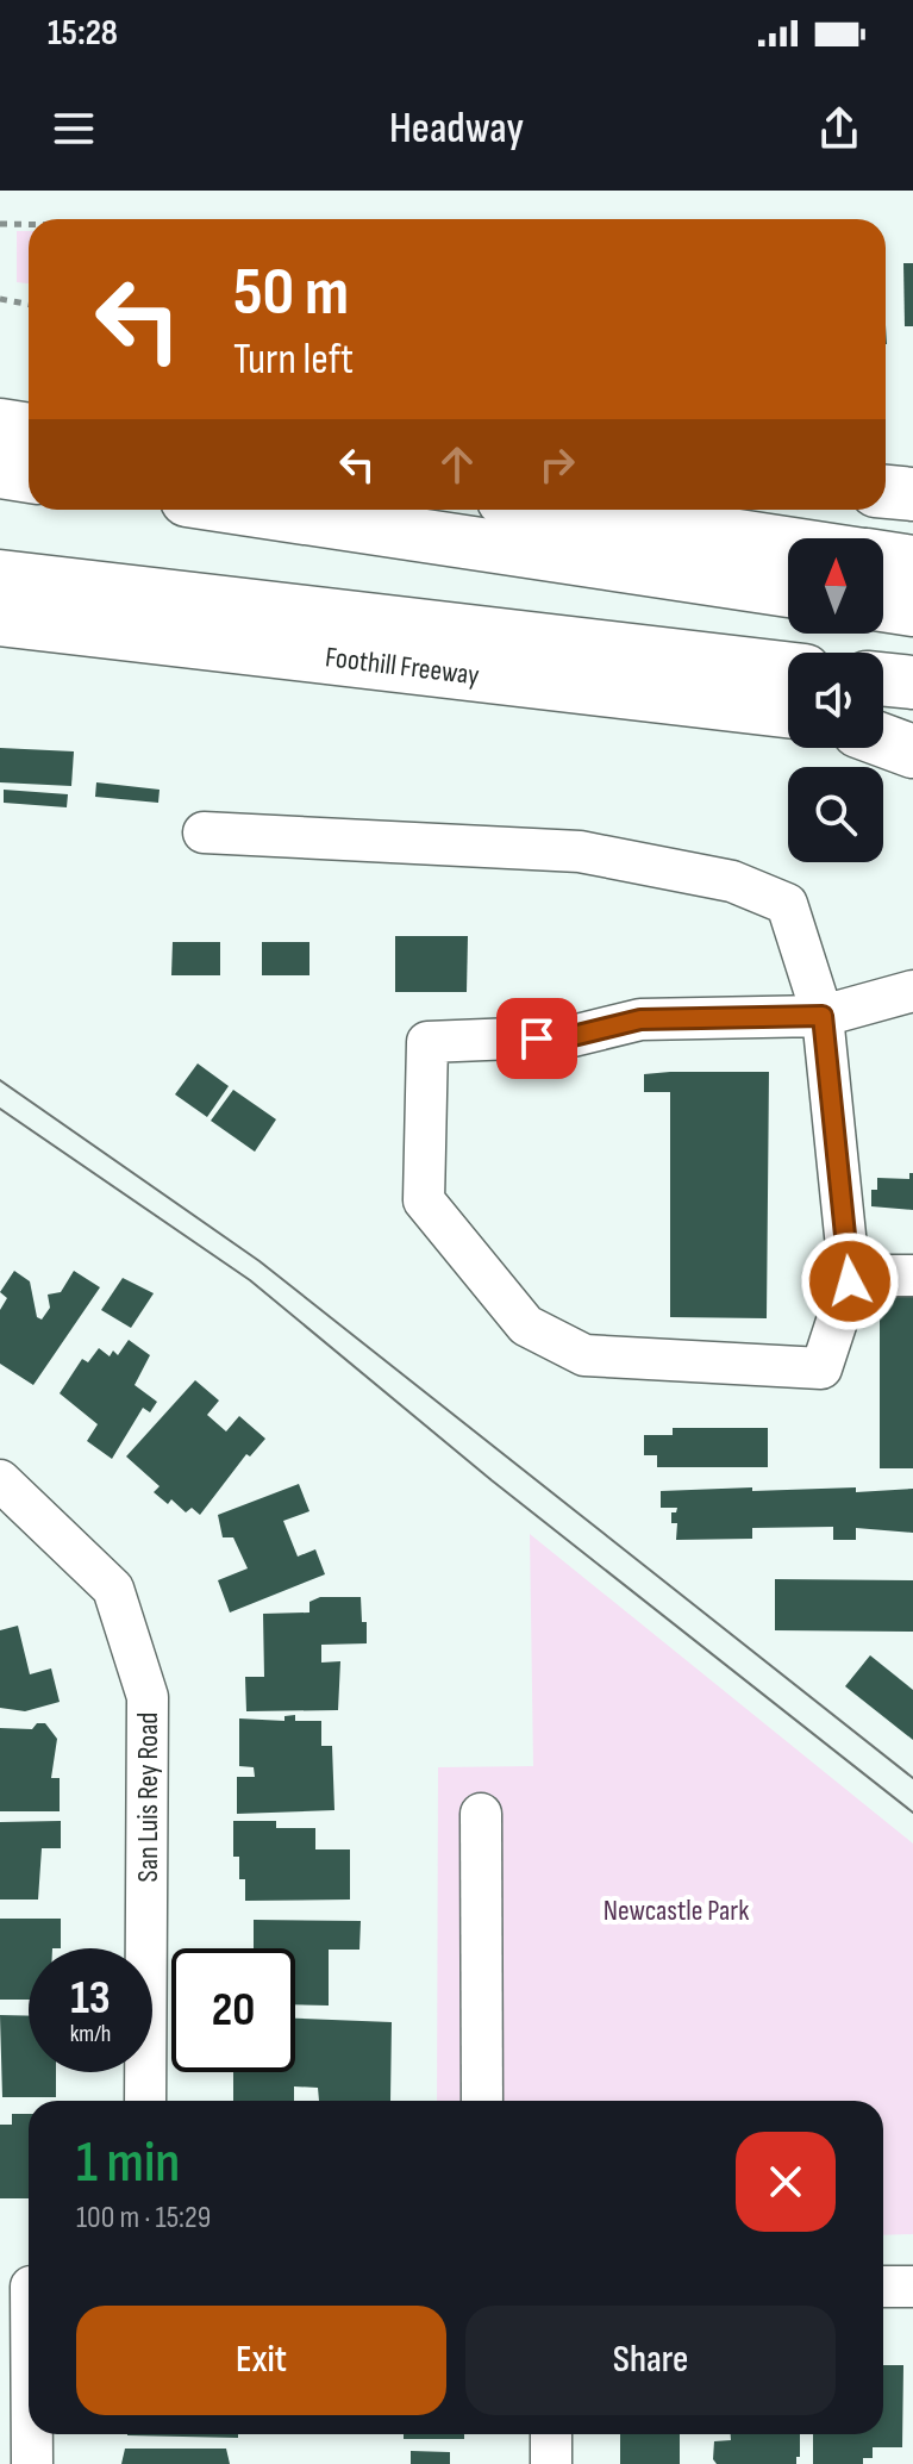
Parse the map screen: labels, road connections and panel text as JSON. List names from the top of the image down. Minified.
{"streets":{"highway":["Foothill Freeway"],"street":["San Luis Rey Road"]},"parks":["Newcastle Park"],"north":"top","page":{"status":"15:28","header":"Headway","turn":["50 m","Turn left"],"speed":"13 km/h","limit":"20","heading":["1 min","100 m · 15:29"],"buttons":["Exit","Share"]}}
